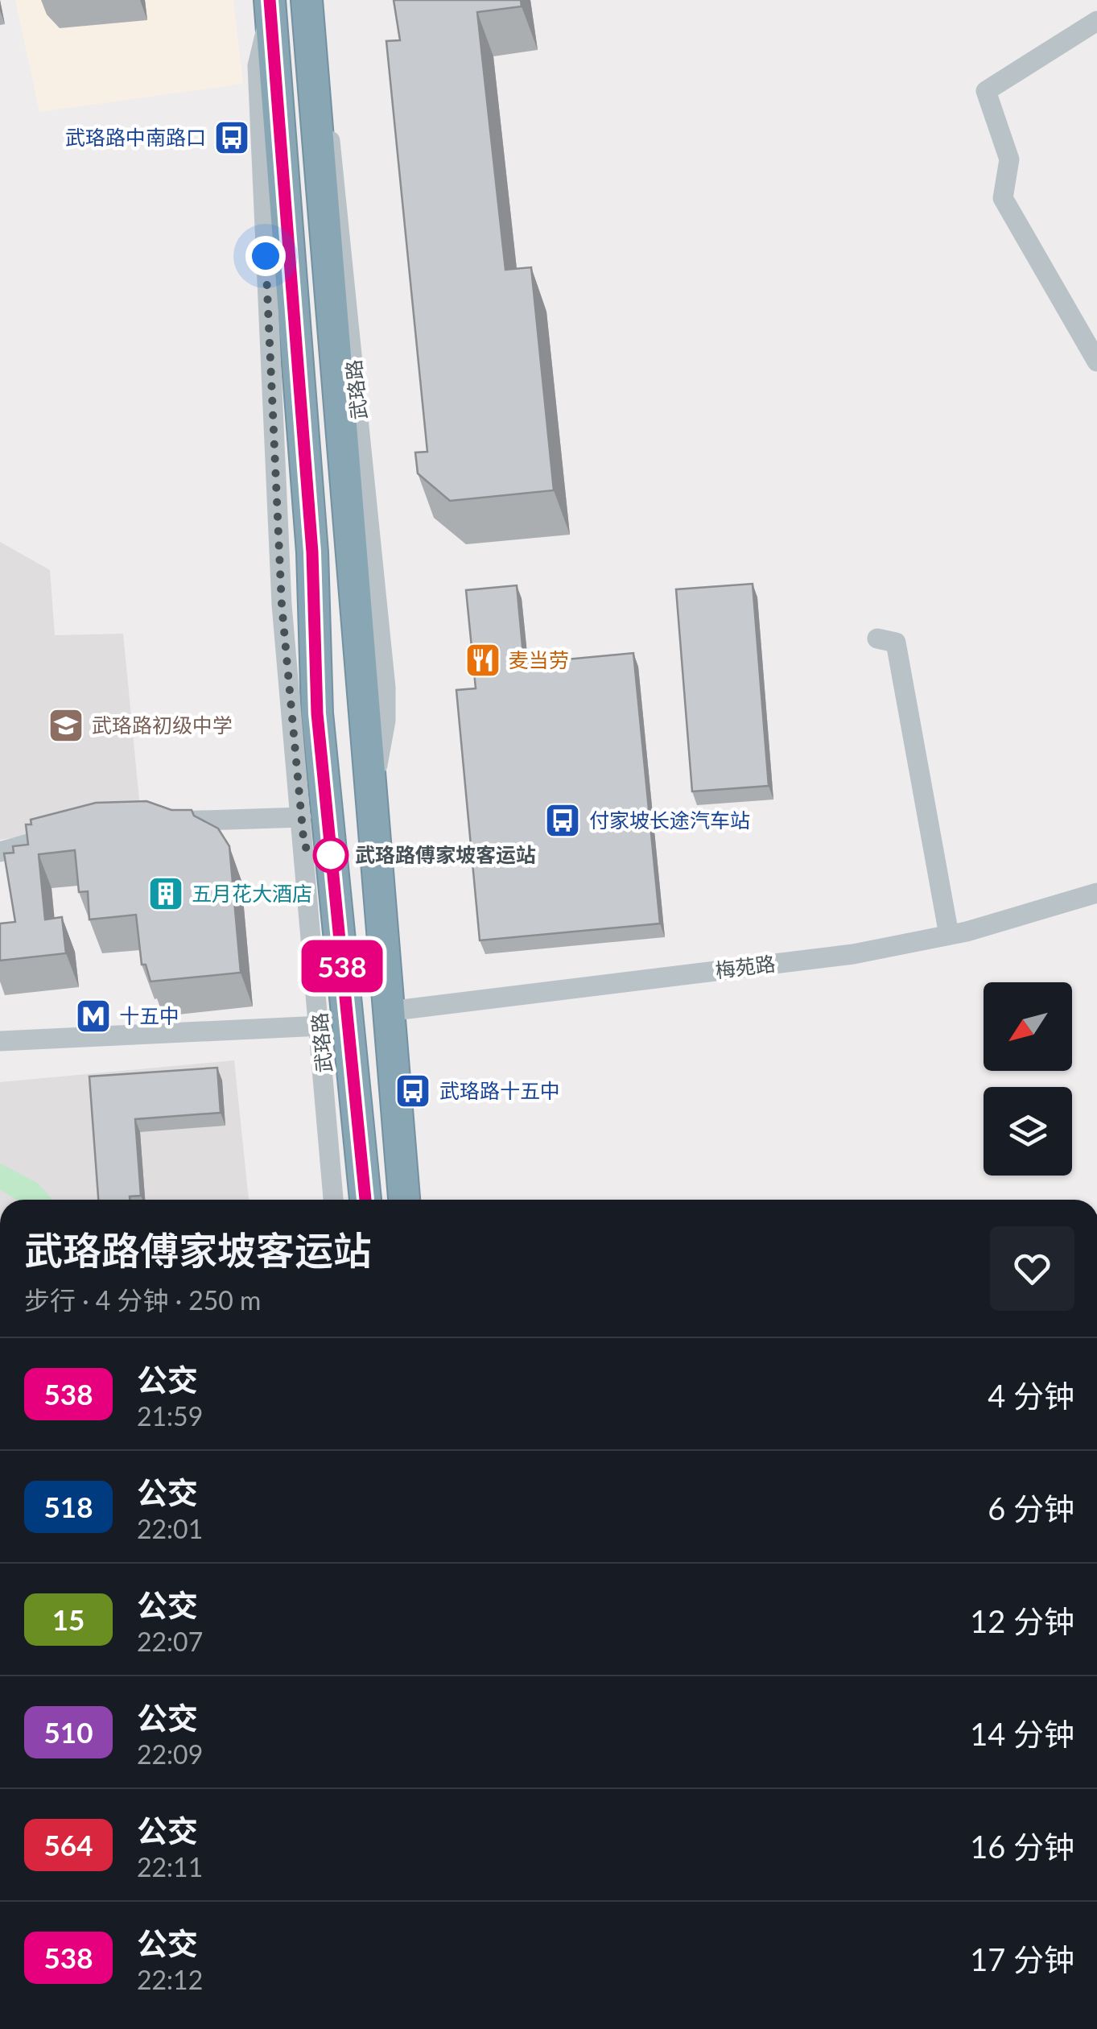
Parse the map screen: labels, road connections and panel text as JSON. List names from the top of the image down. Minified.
{"streets":{"highway":["武珞路"],"street":["梅苑路"]},"crossings":[["武珞路","梅苑路"]],"places":{"bus stop":["武珞路中南路口","付家坡长途汽车站","武珞路十五中"],"restaurant":["麦当劳"],"school or university":["武珞路初级中学"],"other":["武珞路傅家坡客运站"],"building":["五月花大酒店"],"metro station":["十五中"]},"lines":["bus line 538"],"north":"bottom left","page":{"on_map":"538","heading":["武珞路傅家坡客运站","步行 · 4 分钟 · 250 m"],"list":[{"mark":"538","name":"公交","note":"21:59","value":"4 分钟"},{"mark":"518","name":"公交","note":"22:01","value":"6 分钟"},{"mark":"15","name":"公交","note":"22:07","value":"12 分钟"},{"mark":"510","name":"公交","note":"22:09","value":"14 分钟"},{"mark":"564","name":"公交","note":"22:11","value":"16 分钟"},{"mark":"538","name":"公交","note":"22:12","value":"17 分钟"}]}}
